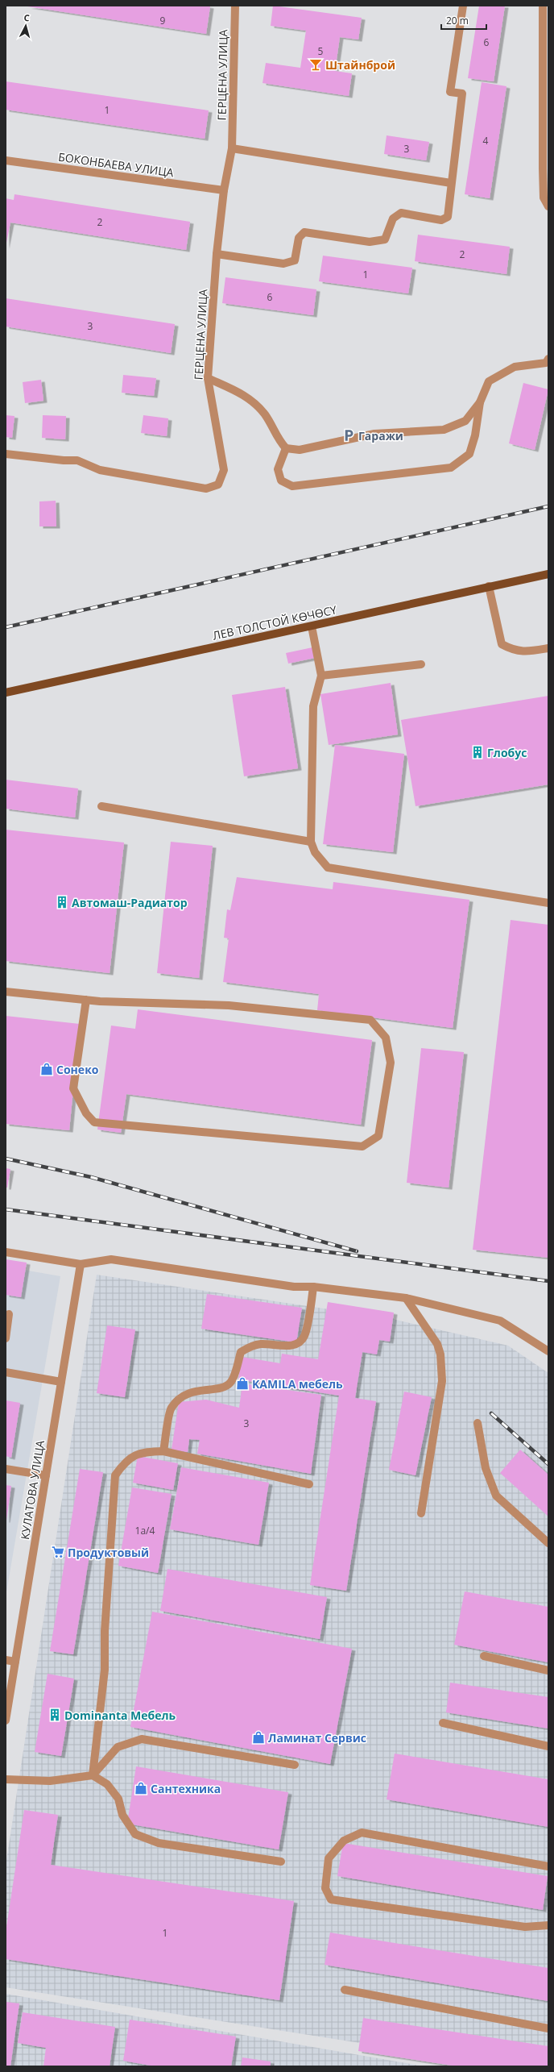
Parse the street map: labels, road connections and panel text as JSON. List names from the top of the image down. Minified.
{"streets":{"main road":["ЛЕВ ТОЛСТОЙ КӨЧӨСҮ"],"street":["ГЕРЦЕНА УЛИЦА","БОКОНБАЕВА УЛИЦА","КУЛАТОВА УЛИЦА"]},"crossings":[["ГЕРЦЕНА УЛИЦА","БОКОНБАЕВА УЛИЦА"]],"places":{"bar":["Штайнброй"],"parking":["Гаражи"],"building":["Глобус","Автомаш-Радиатор","Dominanta Мебель"],"shop":["Сонеко","KAMILA мебель","Ламинат Сервис","Сантехника"],"supermarket":["Продуктовый"]},"house_numbers":["9","6","5","1","4","3","2","2","1","6","3","3","1а/4","1"],"scale_bar":"20 m","north":"top"}
